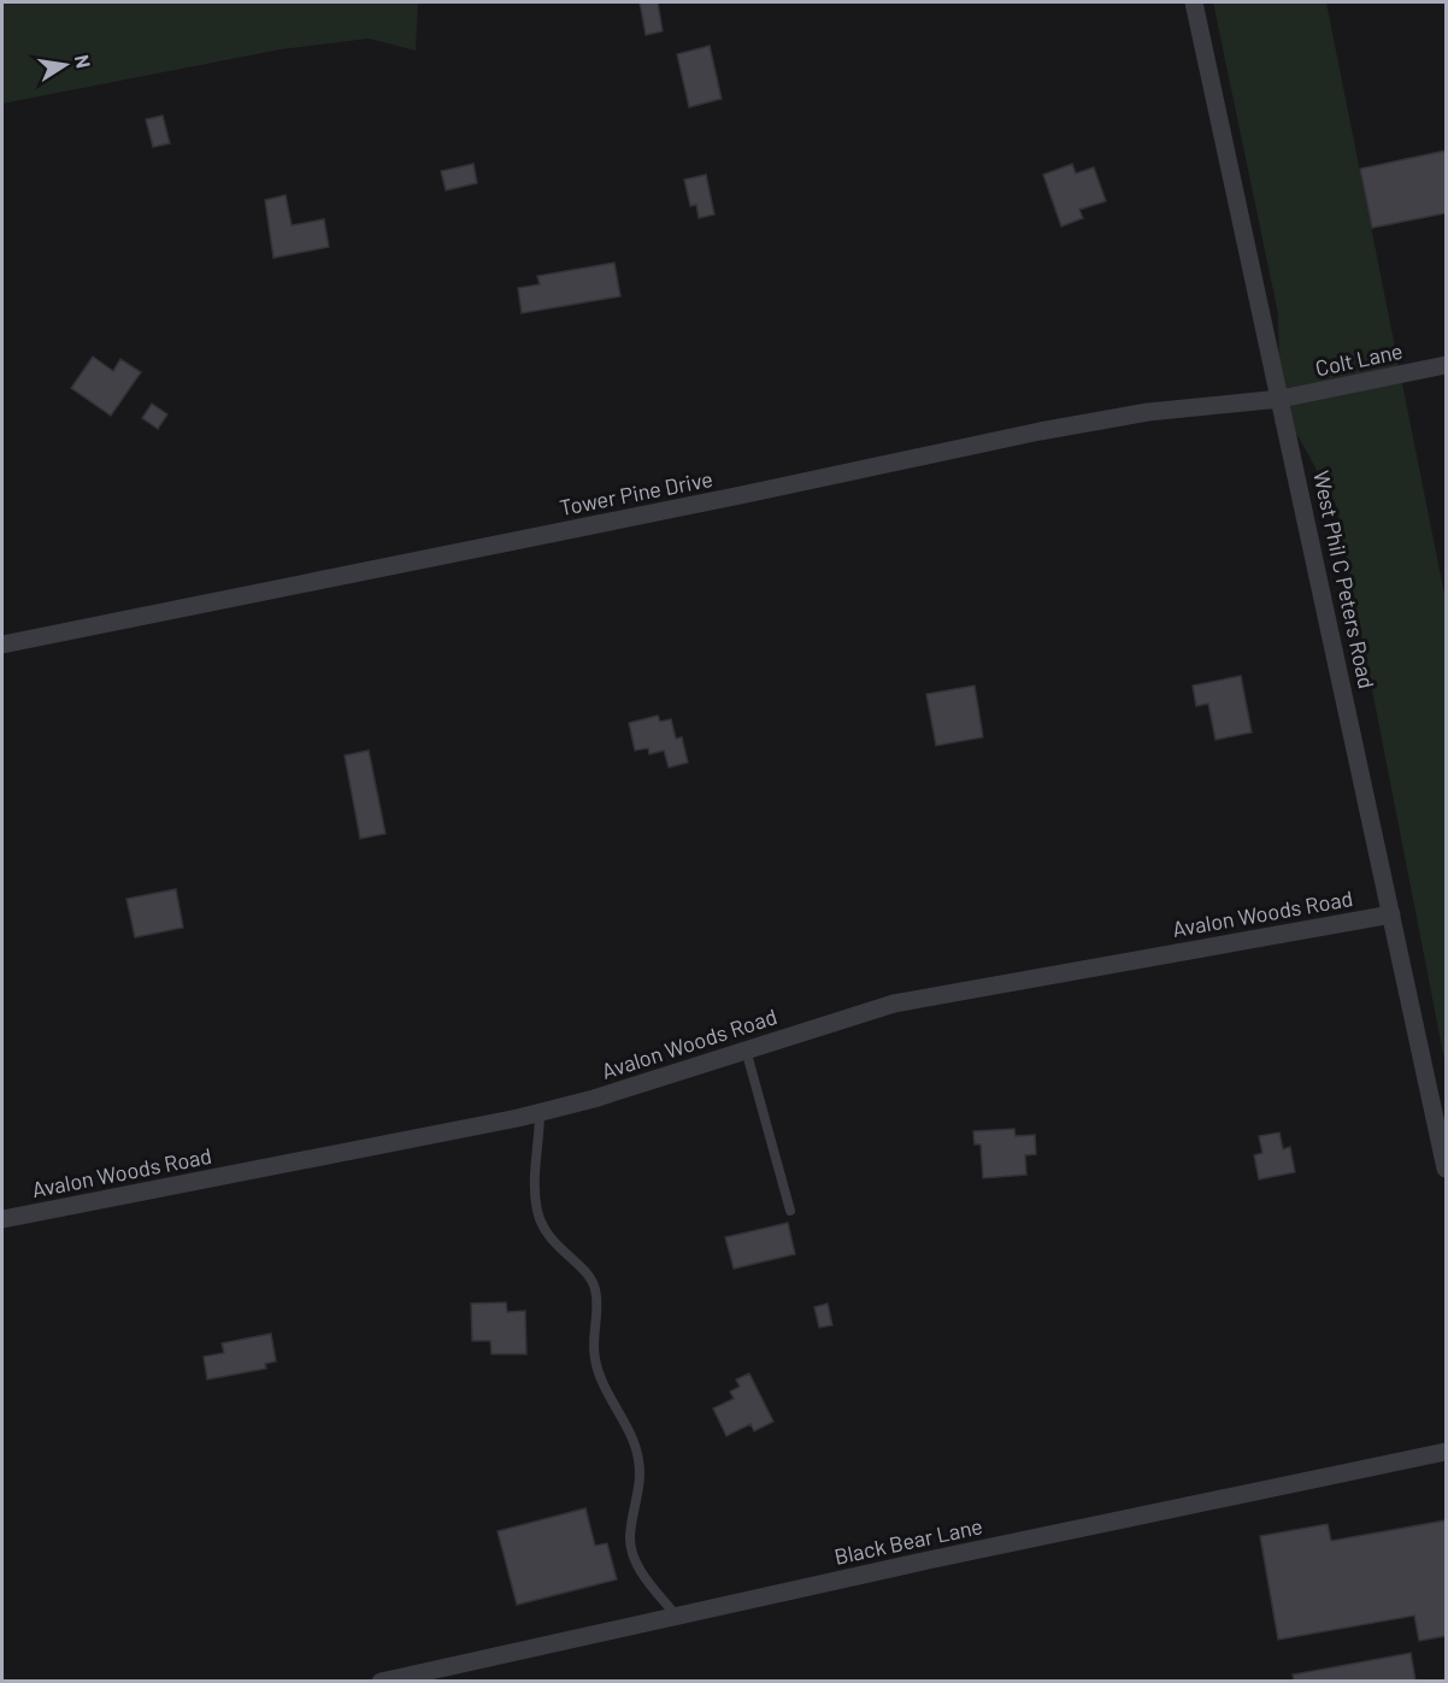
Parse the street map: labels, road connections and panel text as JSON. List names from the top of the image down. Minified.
{"streets":{"street":["Colt Lane","Tower Pine Drive","West Phil C Peters Road","Avalon Woods Road","Black Bear Lane"]},"crossings":[["Colt Lane","Tower Pine Drive"],["Colt Lane","West Phil C Peters Road"],["Tower Pine Drive","West Phil C Peters Road"],["West Phil C Peters Road","Avalon Woods Road"]],"north":"right"}
